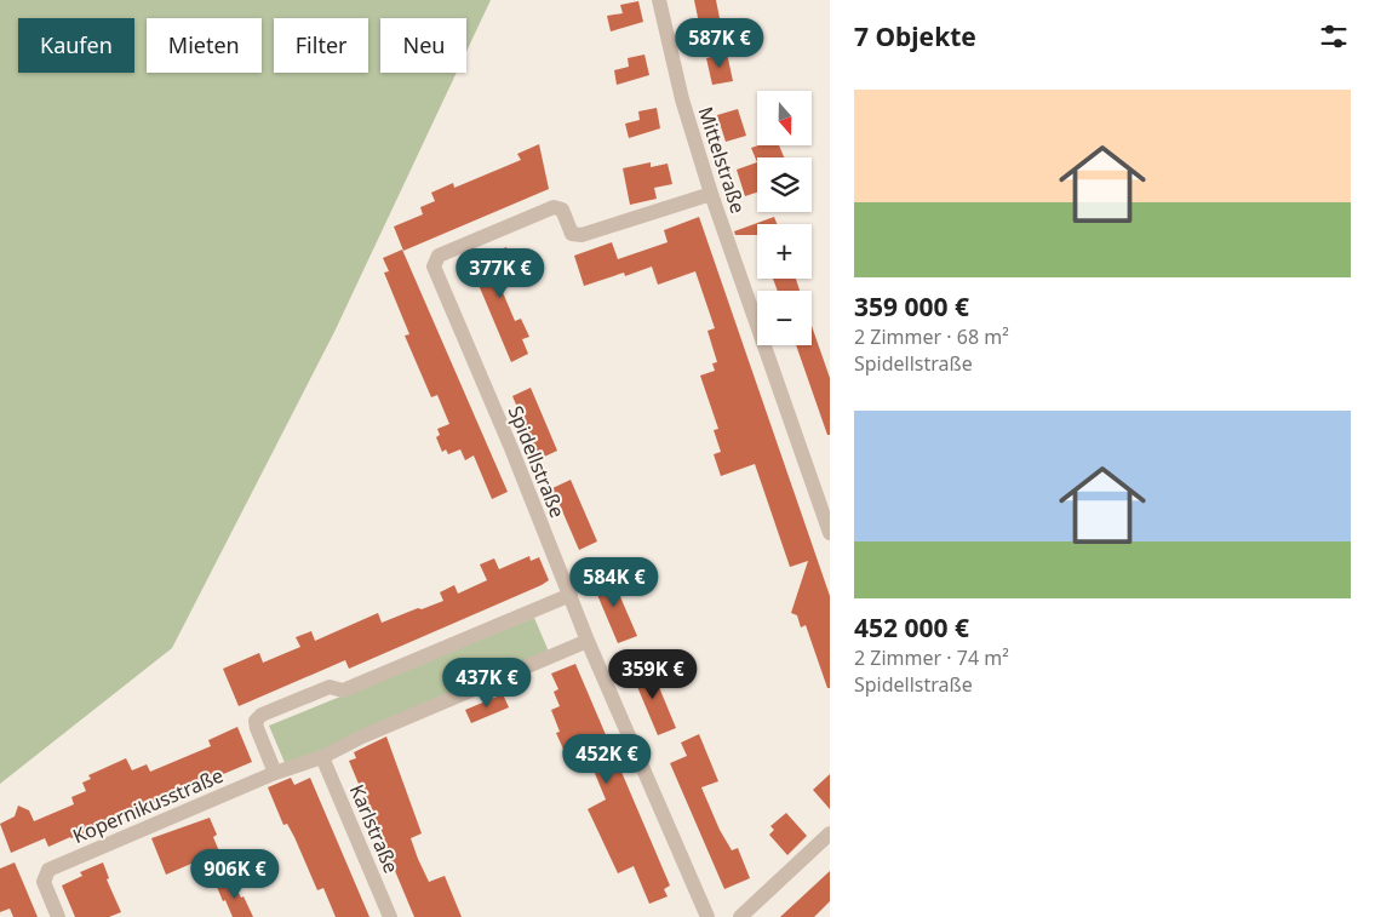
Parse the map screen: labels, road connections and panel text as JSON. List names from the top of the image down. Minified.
{"streets":{"street":["Mittelstraße","Spidellstraße","Kopernikusstraße","Karlstraße"]},"crossings":[["Mittelstraße","Spidellstraße"],["Spidellstraße","Kopernikusstraße"],["Kopernikusstraße","Karlstraße"]],"north":"bottom","page":{"heading":"7 Objekte","price":["587K €","377K €","584K €","359K €","437K €","452K €","906K €"],"chip":["Kaufen","Mieten","Filter","Neu"],"list":[{"name":"359 000 €","note":"2 Zimmer · 68 m² · Spidellstraße"},{"name":"452 000 €","note":"2 Zimmer · 74 m² · Spidellstraße"}],"map_buttons":["+","−"]}}
